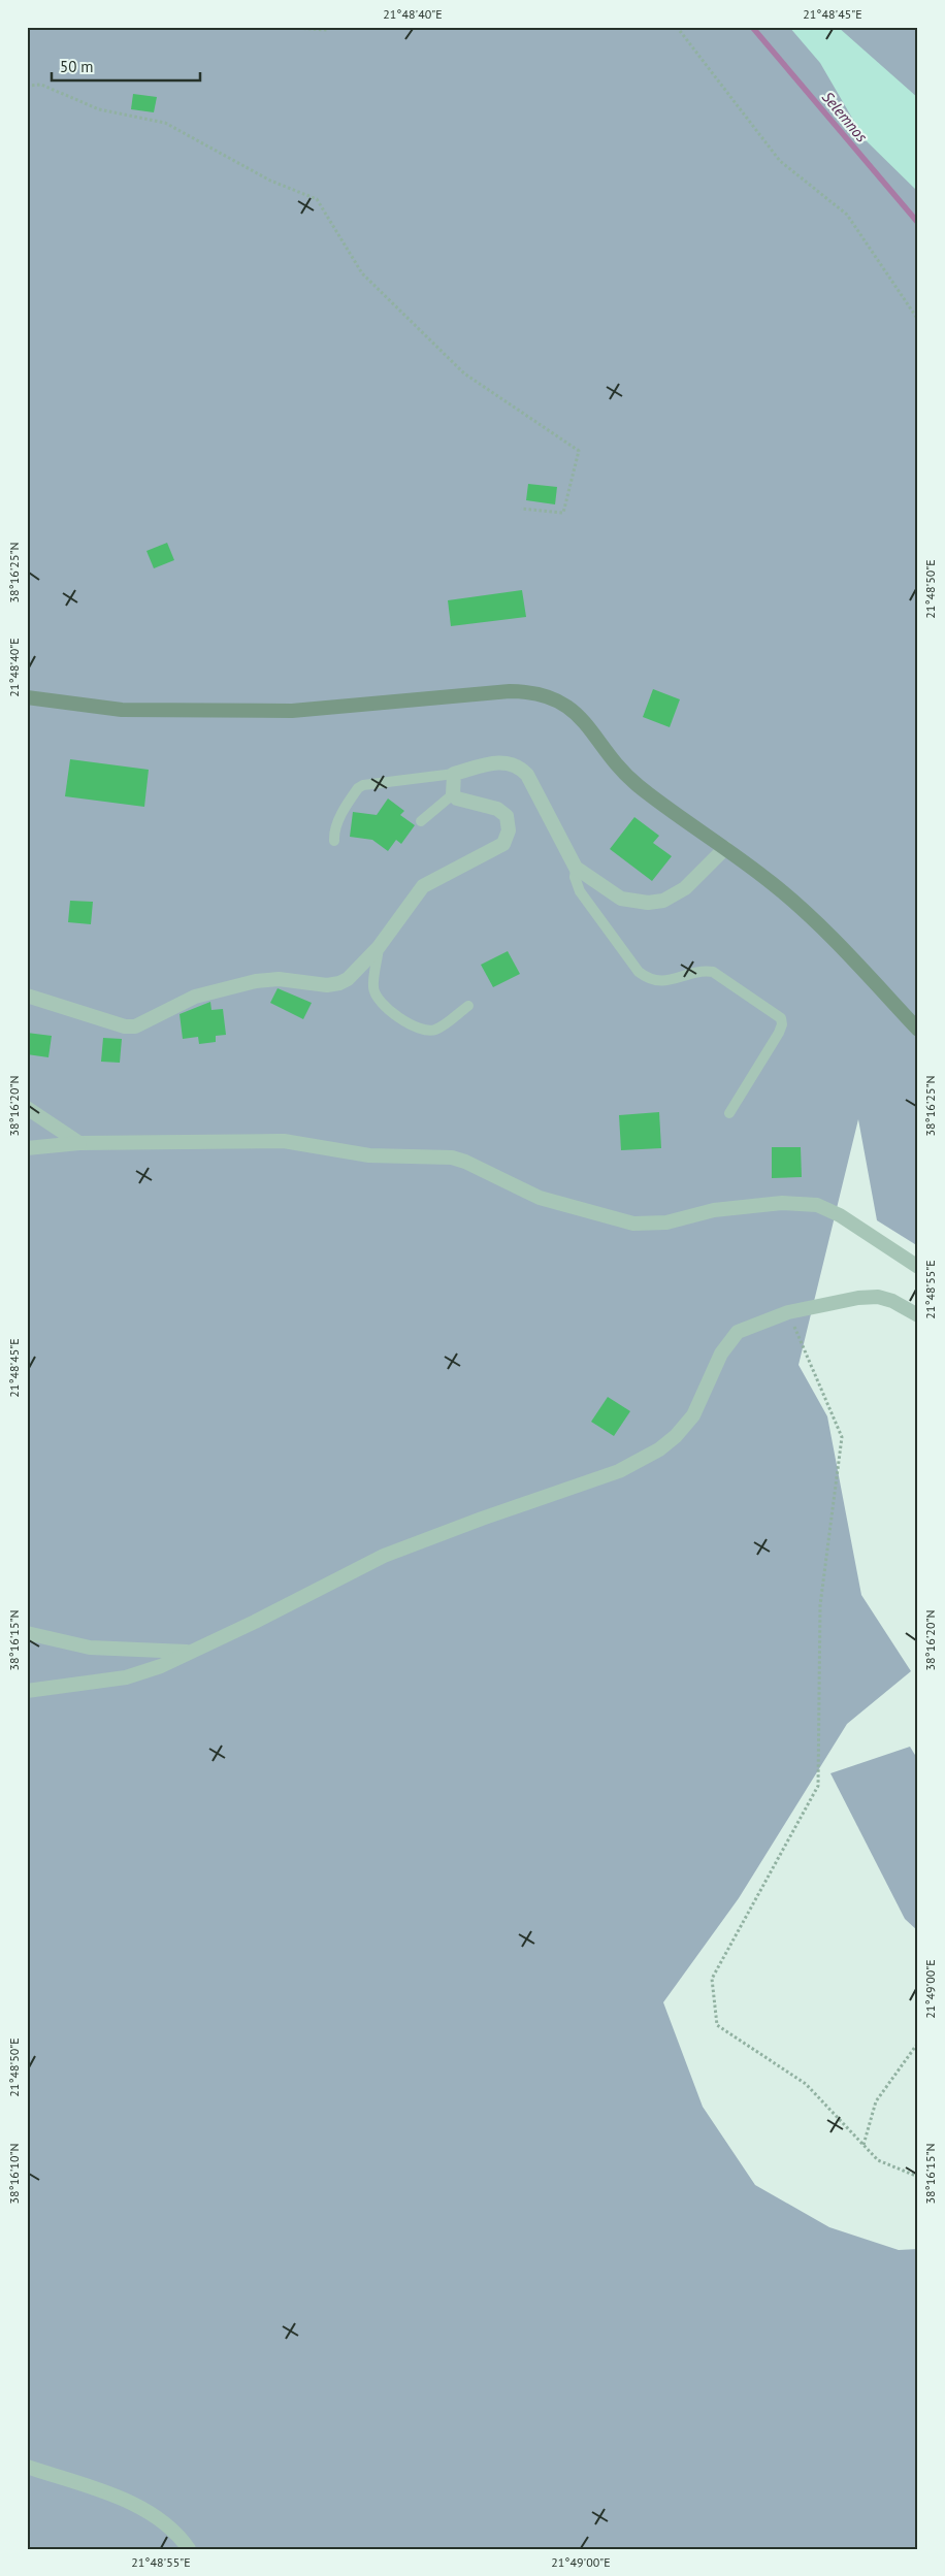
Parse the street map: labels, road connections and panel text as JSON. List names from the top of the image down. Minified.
{"water":["Selemnos"],"scale_bar":"50 m","coordinates":["21°48'40\"E","21°48'45\"E","38°16'25\"N","21°48'50\"E","38°16'20\"N","21°48'55\"E","38°16'15\"N","21°49'00\"E","38°16'10\"N"]}
